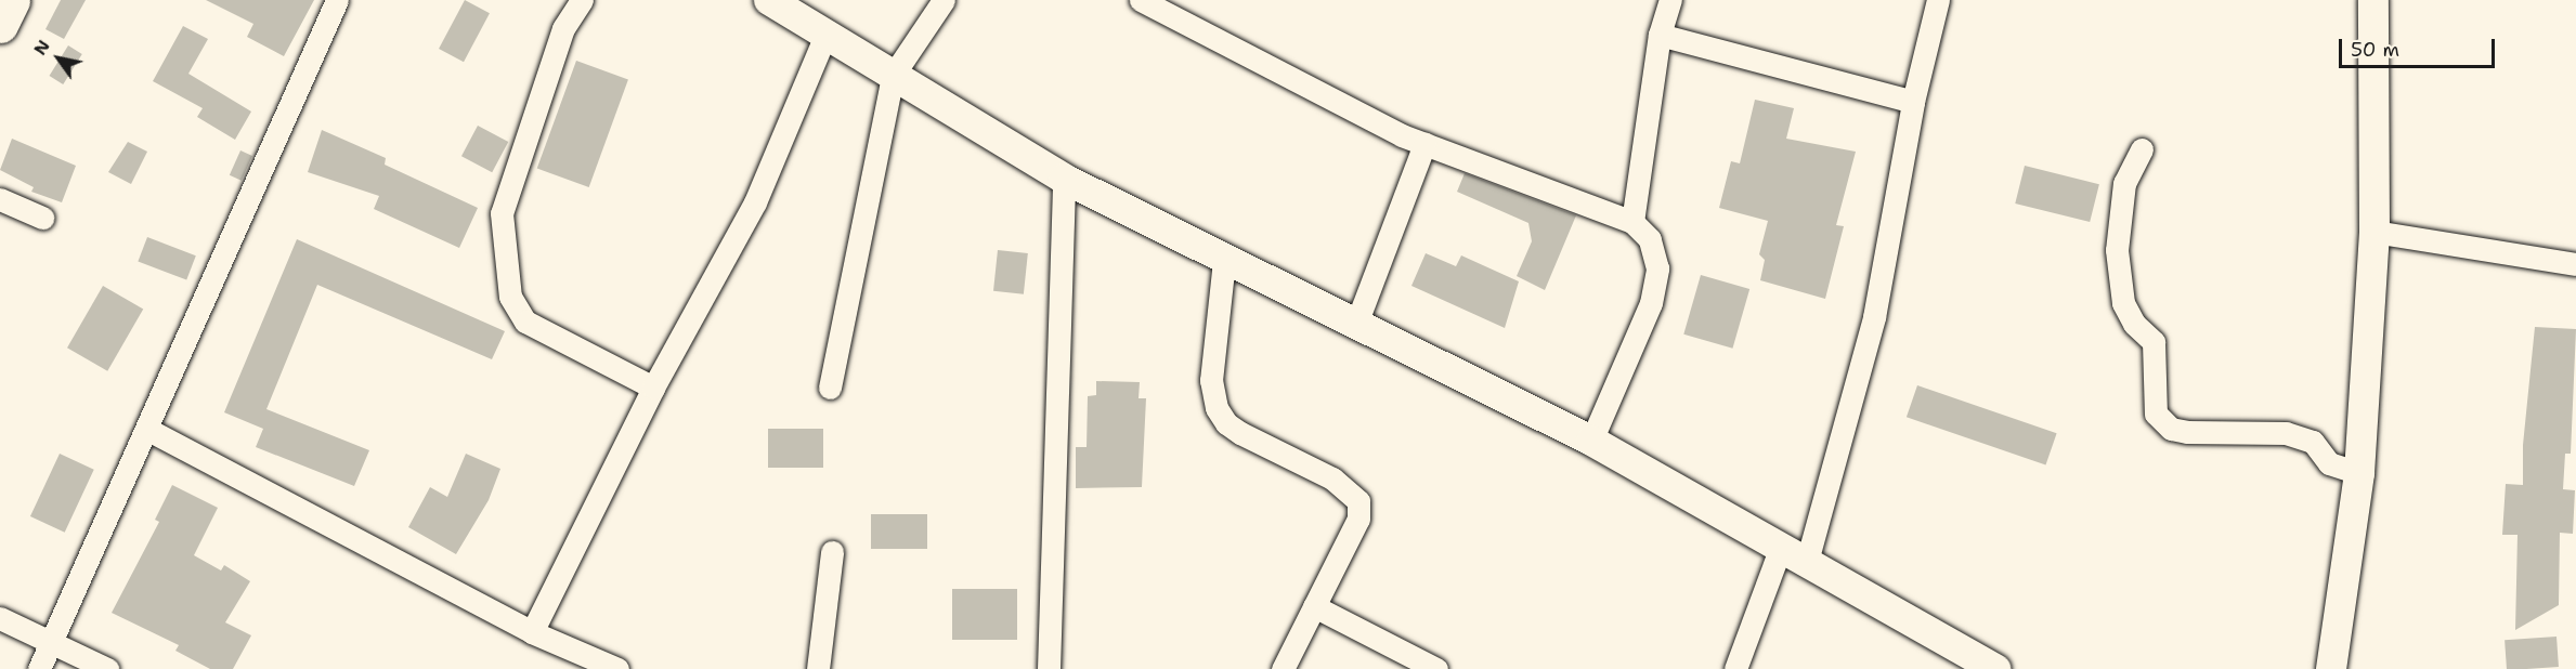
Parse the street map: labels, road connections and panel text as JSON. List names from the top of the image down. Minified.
{"scale_bar":"50 m","north":"top left"}
